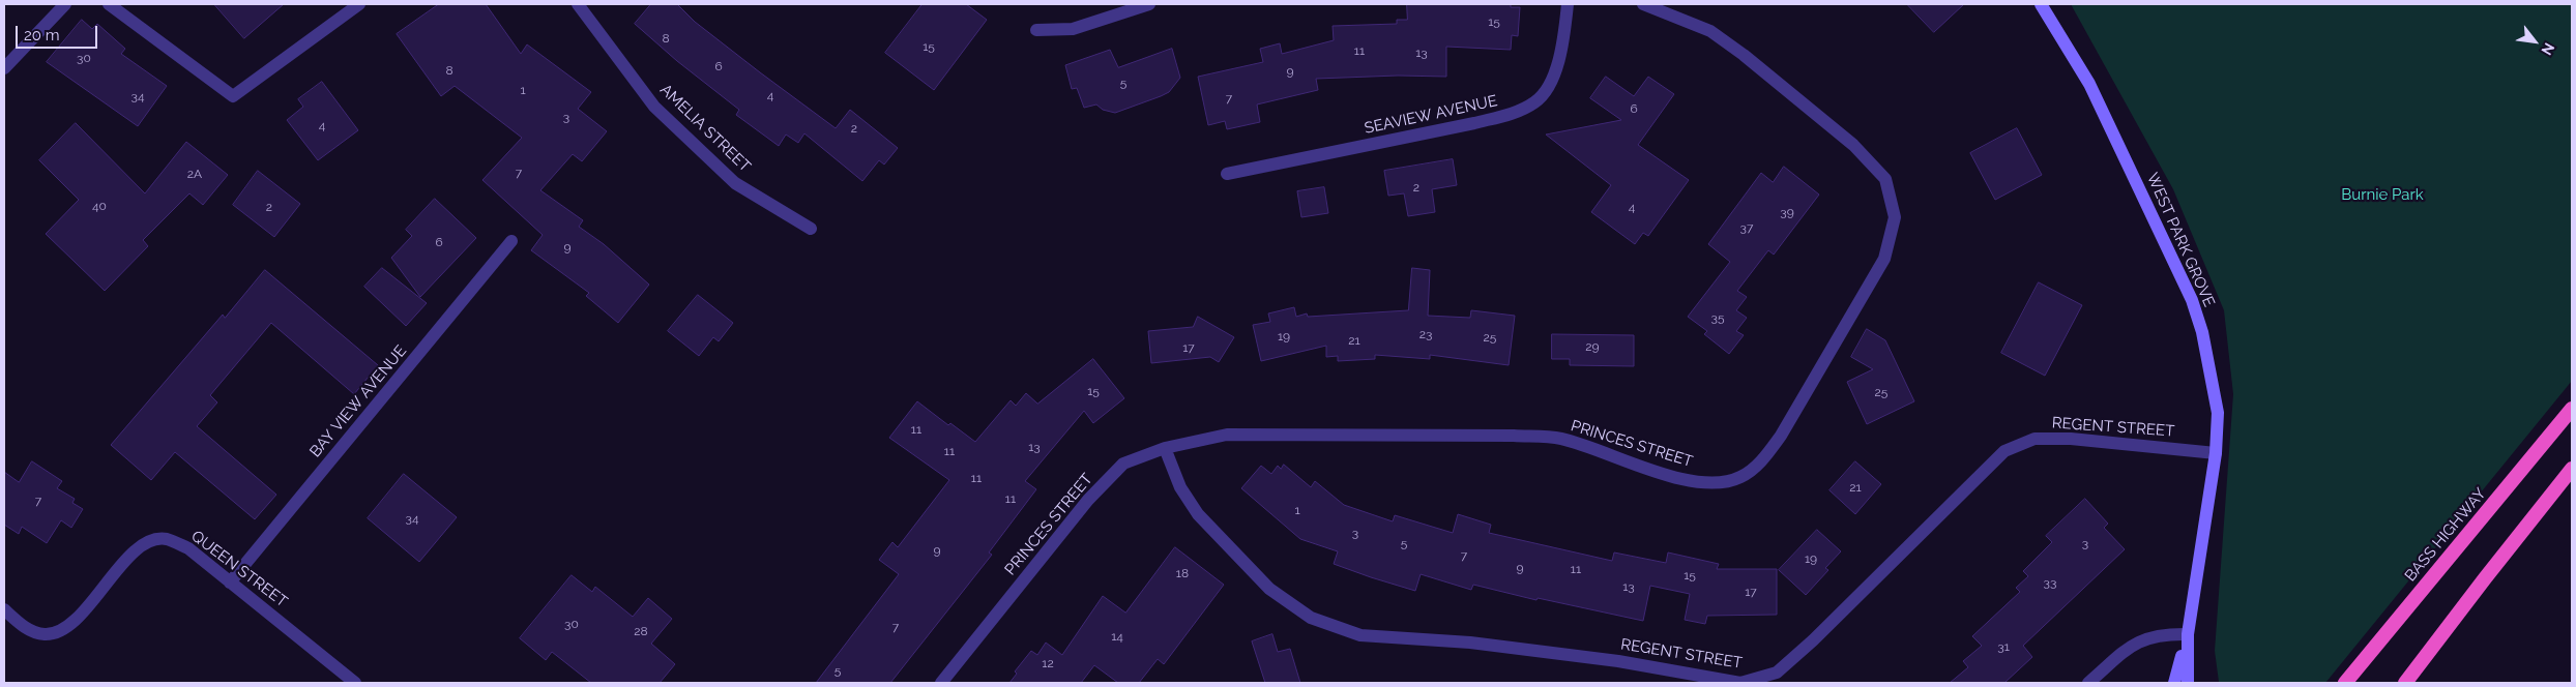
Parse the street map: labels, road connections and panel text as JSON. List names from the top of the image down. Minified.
{"streets":{"highway":["BASS HIGHWAY"],"main road":["WEST PARK GROVE"],"street":["SEAVIEW AVENUE","AMELIA STREET","BAY VIEW AVENUE","REGENT STREET","PRINCES STREET","QUEEN STREET"]},"crossings":[["WEST PARK GROVE","REGENT STREET"],["BAY VIEW AVENUE","QUEEN STREET"],["REGENT STREET","PRINCES STREET"]],"parks":["Burnie Park"],"house_numbers":["15","8","15","11","13","30","6","8","9","5","1","4","34","7","6","3","4","2","7","2A","2","40","2","4","39","37","6","9","35","23","19","25","21","29","17","15","25","11","13","11","11","21","11","7","1","34","3","5","3","9","7","19","9","11","18","15","33","13","17","30","7","28","14","31","12","5"],"scale_bar":"20 m","north":"bottom right"}
